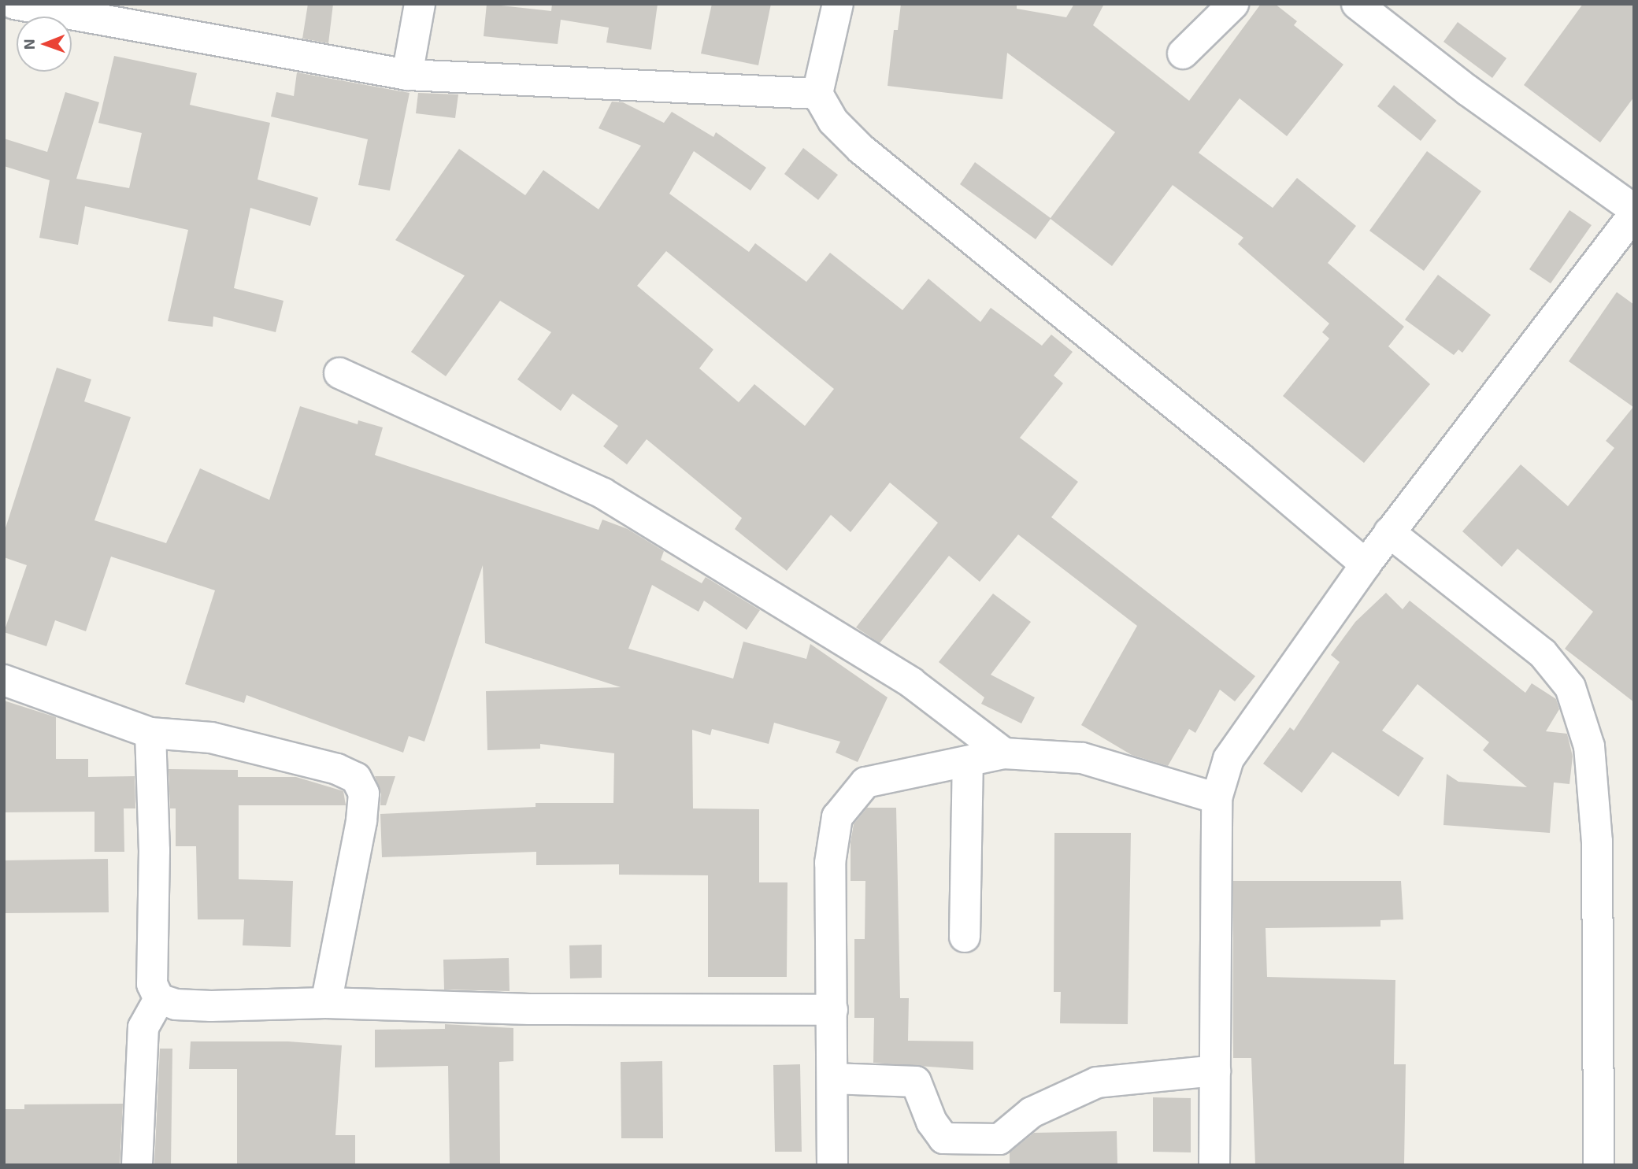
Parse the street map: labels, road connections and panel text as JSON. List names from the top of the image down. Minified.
{"north":"left"}
